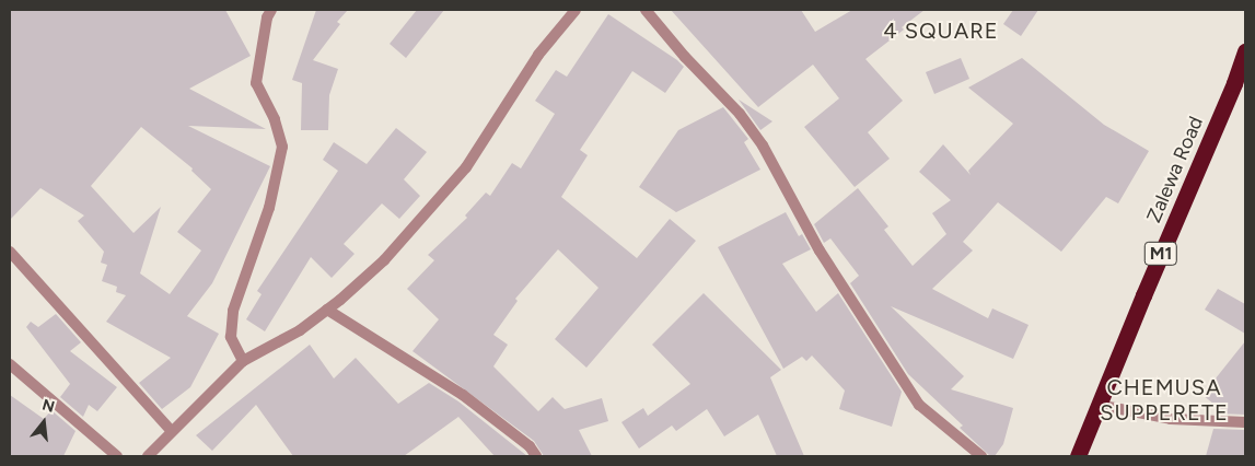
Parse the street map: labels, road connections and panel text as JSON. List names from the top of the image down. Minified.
{"streets":{"highway":["Zalewa Road","M1"]},"districts":["4 SQUARE","CHEMUSA SUPPERETE"],"north":"top"}
